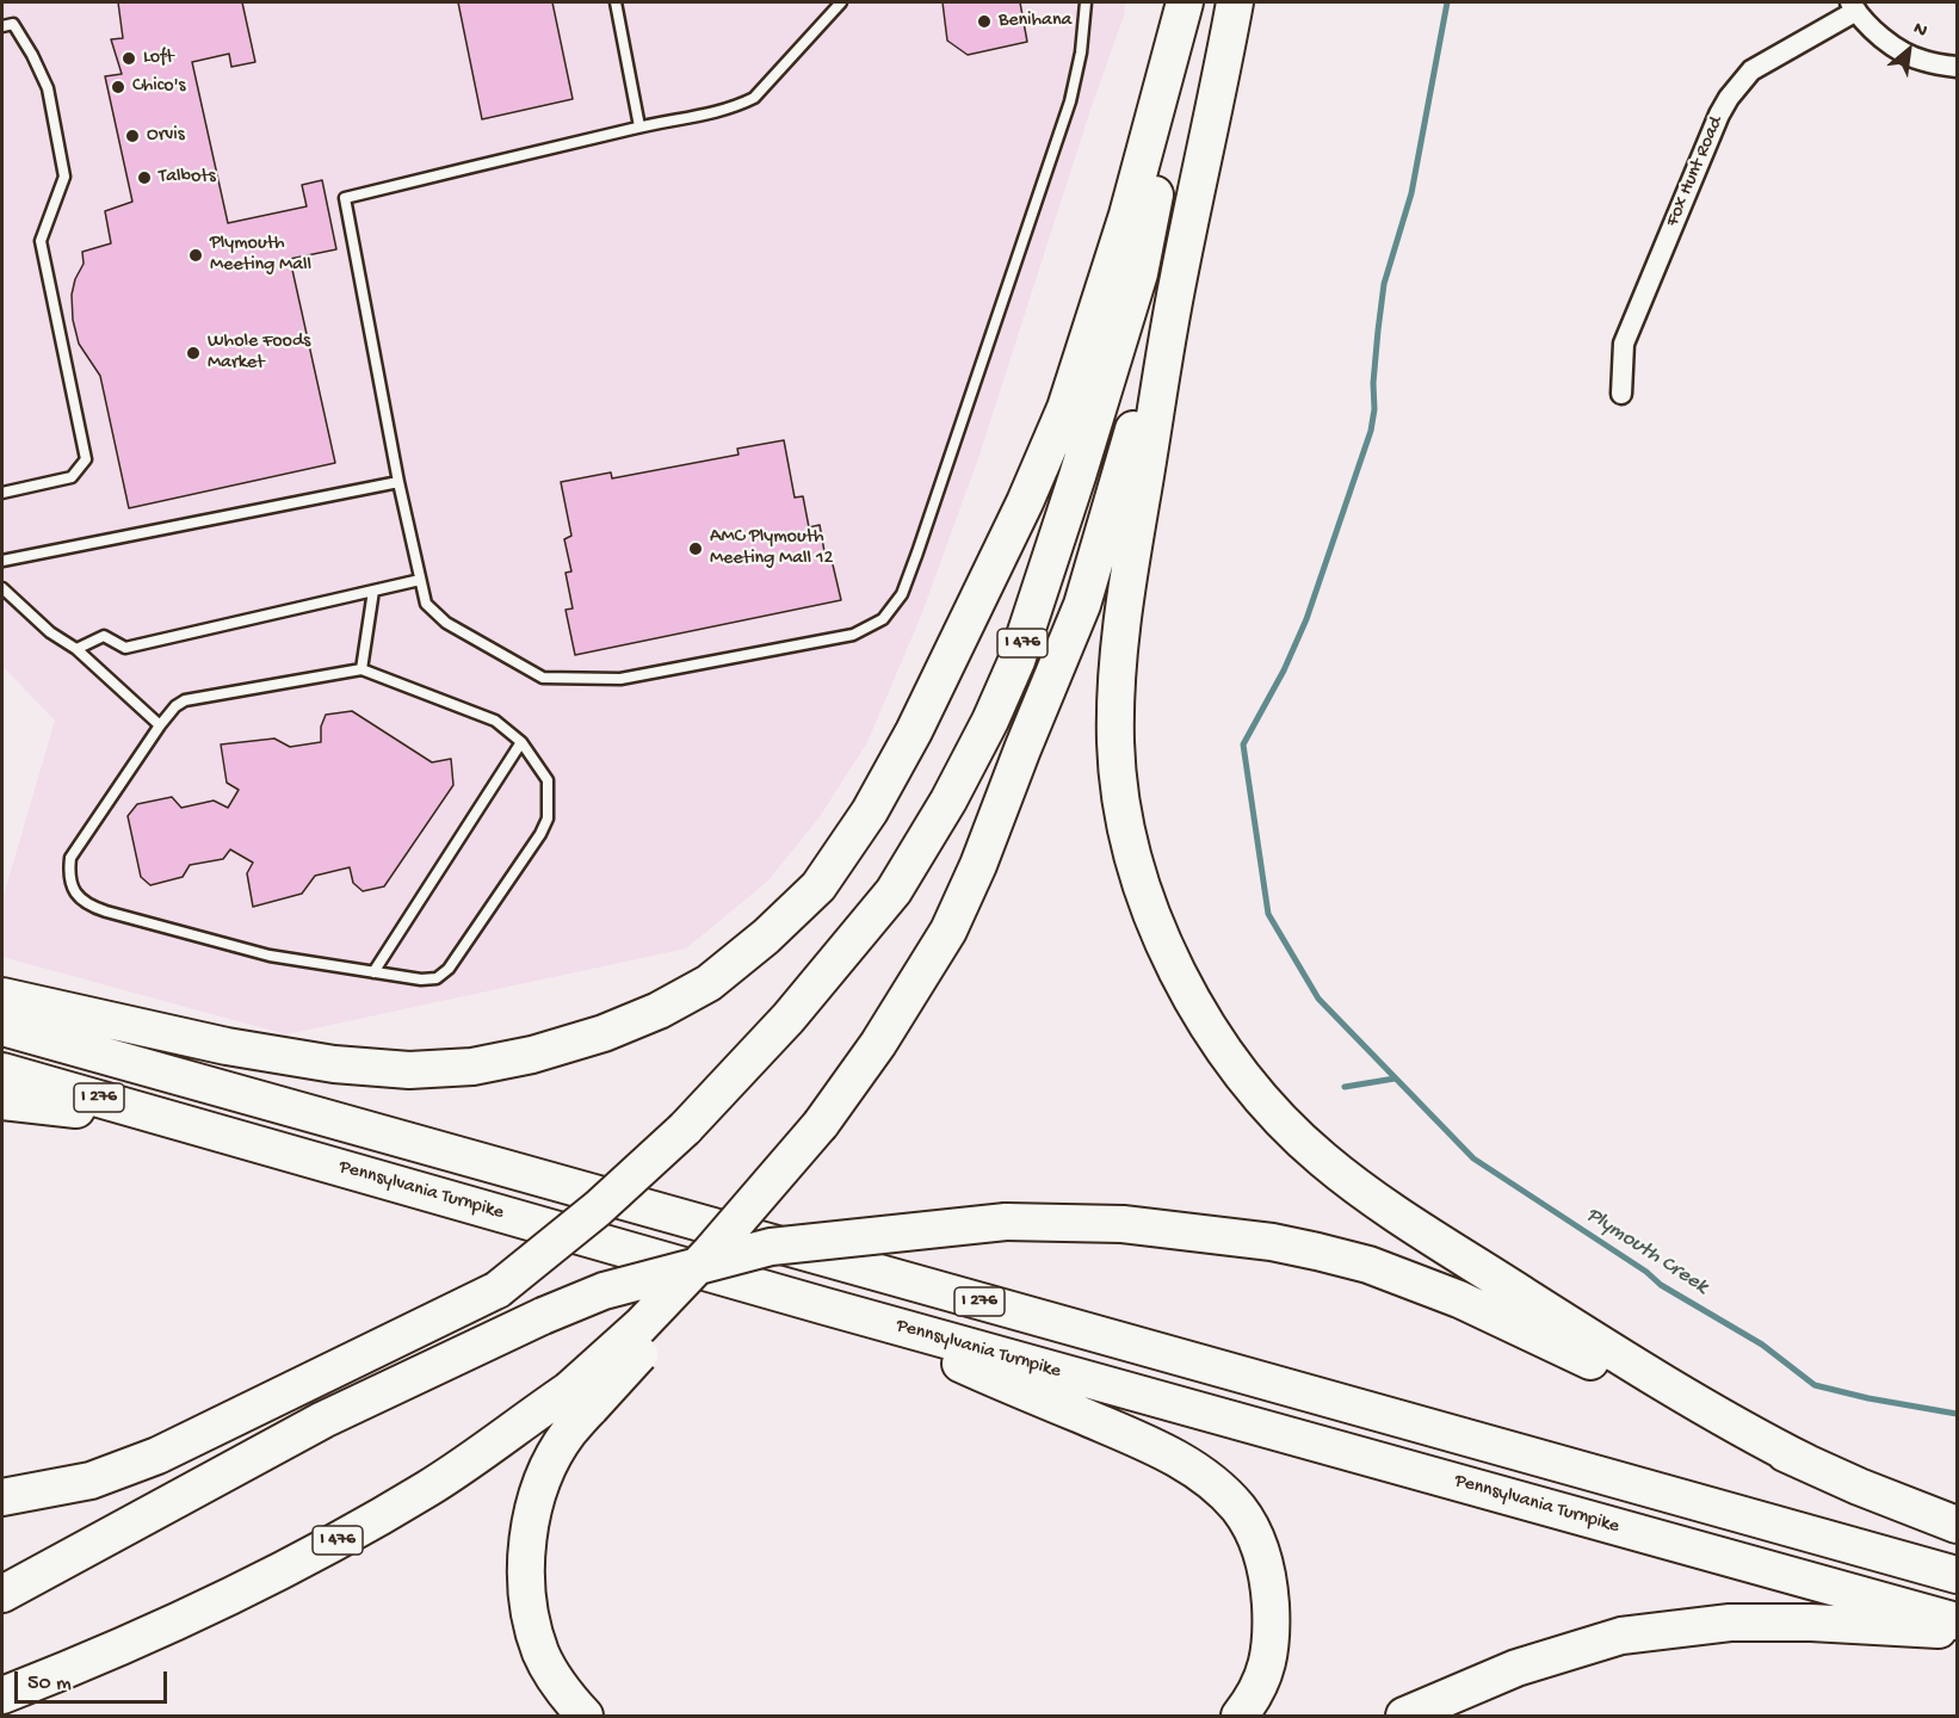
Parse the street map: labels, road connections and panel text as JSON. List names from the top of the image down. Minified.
{"streets":{"highway":["I 476","I 276","Pennsylvania Turnpike"],"street":["Fox Hunt Road"]},"water":["Plymouth Creek"],"places":["Benihana","Loft","Chico's","Orvis","Talbots","Plymouth Meeting Mall","Whole Foods Market","AMC Plymouth Meeting Mall 12"],"scale_bar":"50 m","north":"top right"}
